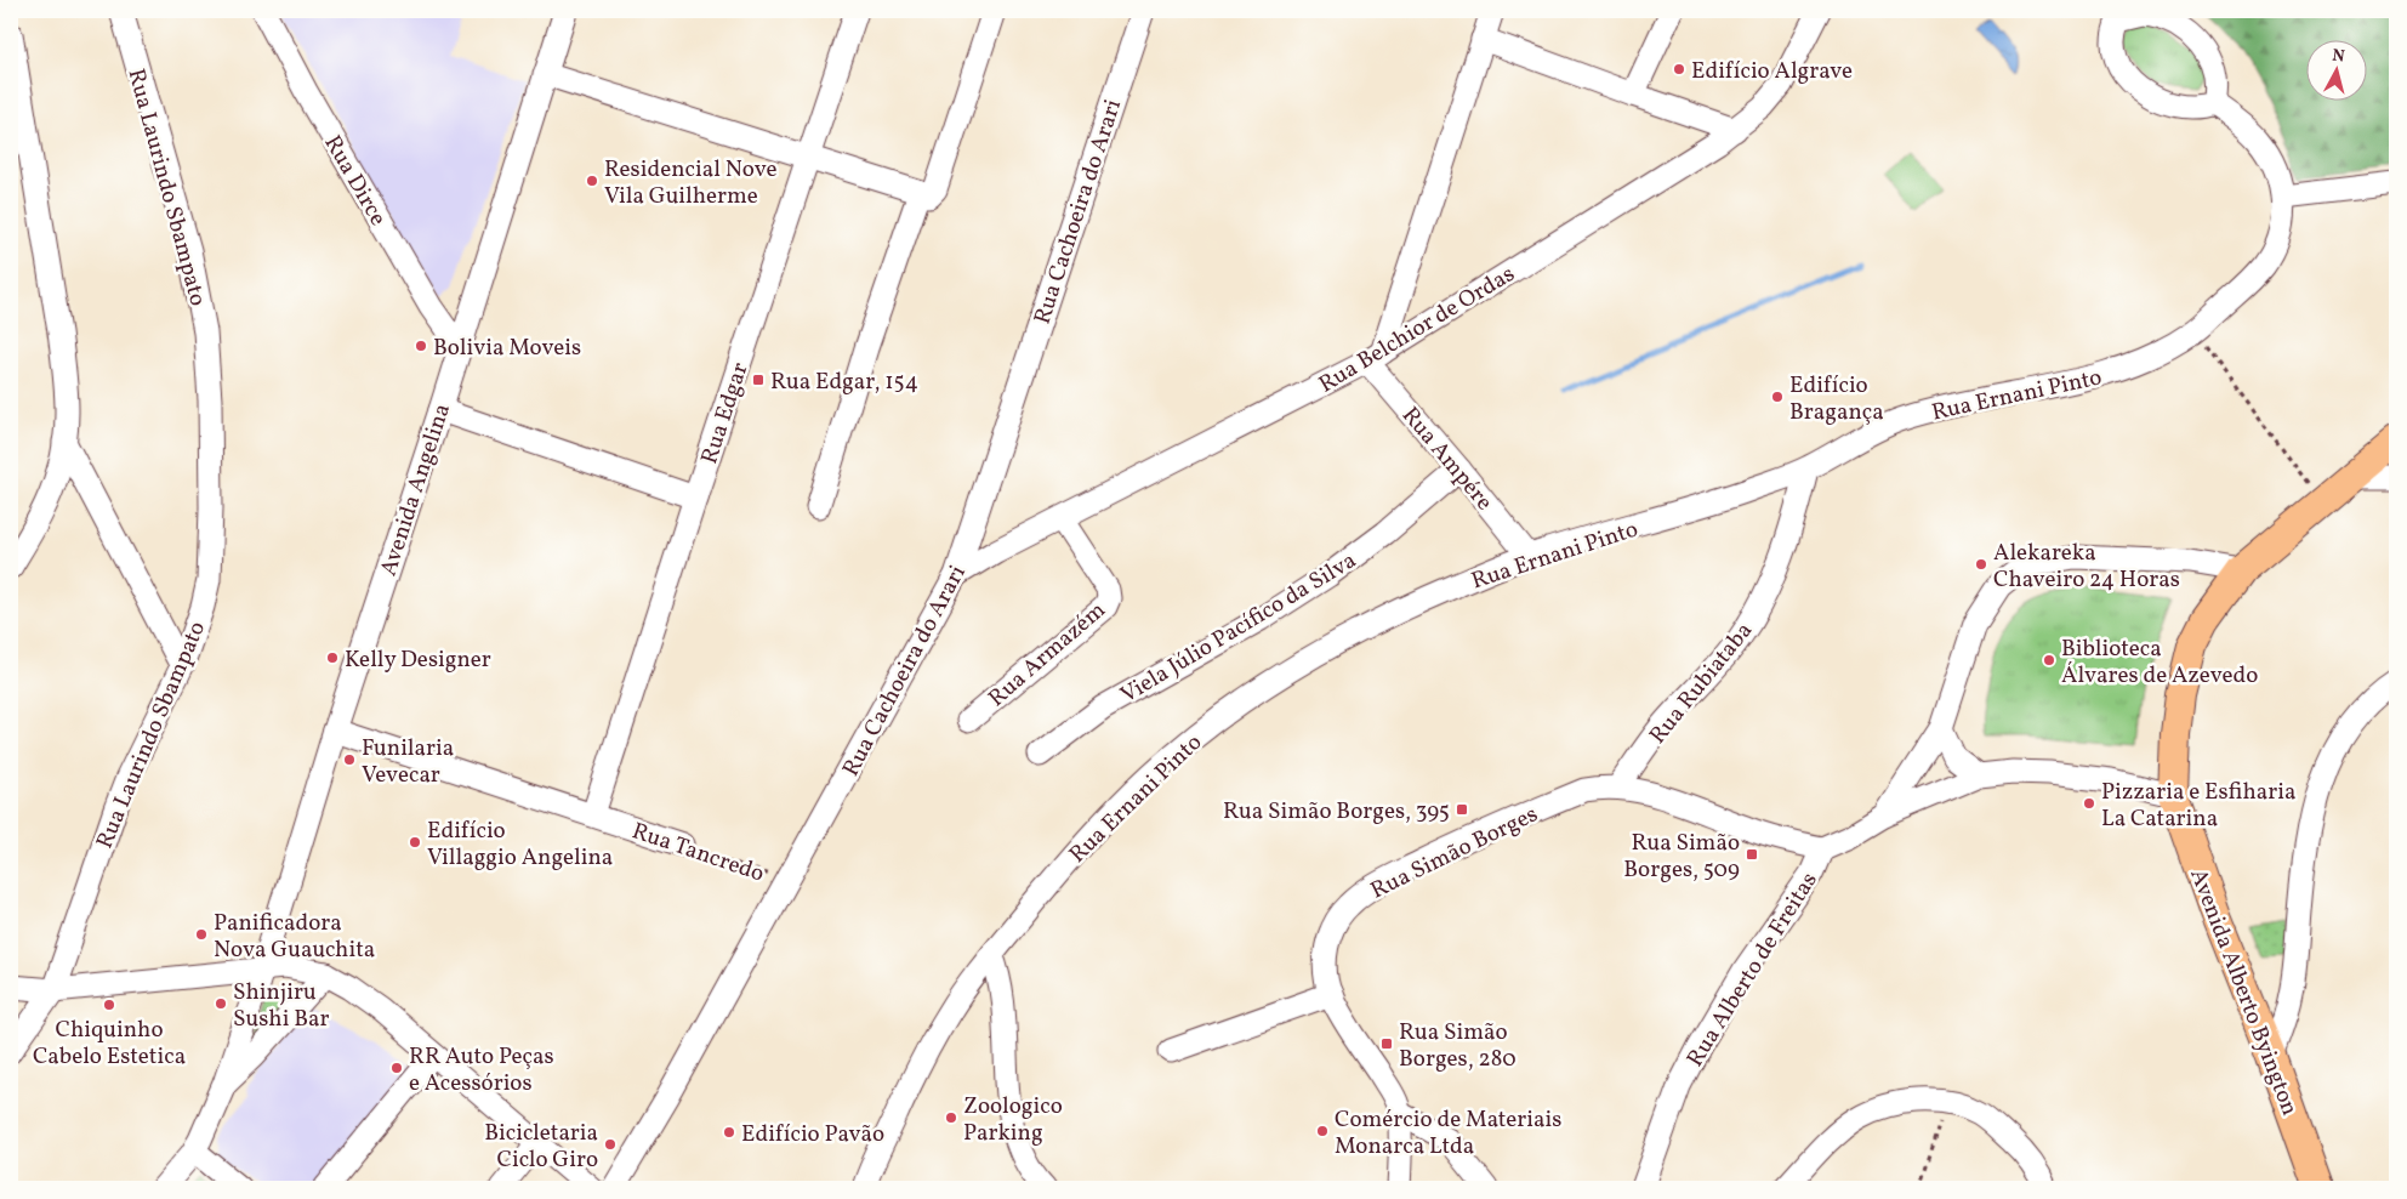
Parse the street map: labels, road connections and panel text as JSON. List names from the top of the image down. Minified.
{"streets":{"main road":["Avenida Alberto Byington"],"street":["Rua Dirce","Rua Laurindo Sbampato","Rua Cachoeira do Arari","Rua Belchior de Ordas","Rua Ernani Pinto","Rua Edgar","Rua Ampére","Avenida Angelina","Viela Júlio Pacífico da Silva","Rua Armazém","Rua Rubiataba","Rua Tancredo","Rua Simão Borges","Rua Alberto de Freitas"]},"crossings":[["Rua Dirce","Avenida Angelina"],["Rua Cachoeira do Arari","Rua Belchior de Ordas"],["Rua Cachoeira do Arari","Rua Tancredo"],["Rua Belchior de Ordas","Rua Ampére"],["Rua Belchior de Ordas","Rua Armazém"],["Rua Ernani Pinto","Rua Ampére"],["Rua Ernani Pinto","Rua Rubiataba"],["Rua Edgar","Rua Tancredo"],["Rua Ampére","Viela Júlio Pacífico da Silva"],["Avenida Angelina","Rua Tancredo"],["Rua Rubiataba","Rua Simão Borges"],["Rua Simão Borges","Rua Alberto de Freitas"]],"places":{"other":["Edifício Algrave","Residencial Nove Vila Guilherme","Bolivia Moveis","Edifício Bragança","Alekareka Chaveiro 24 Horas","Kelly Designer","Biblioteca Álvares de Azevedo","Funilaria Vevecar","Pizzaria e Esfiharia La Catarina","Edifício Villaggio Angelina","Panificadora Nova Guauchita","Shinjiru Sushi Bar","Chiquinho Cabelo Estetica","RR Auto Peças e Acessórios","Zoologico Parking","Comércio de Materiais Monarca Ltda","Edifício Pavão","Bicicletaria Ciclo Giro"],"transit":["Rua Edgar, 154","Rua Simão Borges, 395","Rua Simão Borges, 509","Rua Simão Borges, 280"]},"north":"top"}
